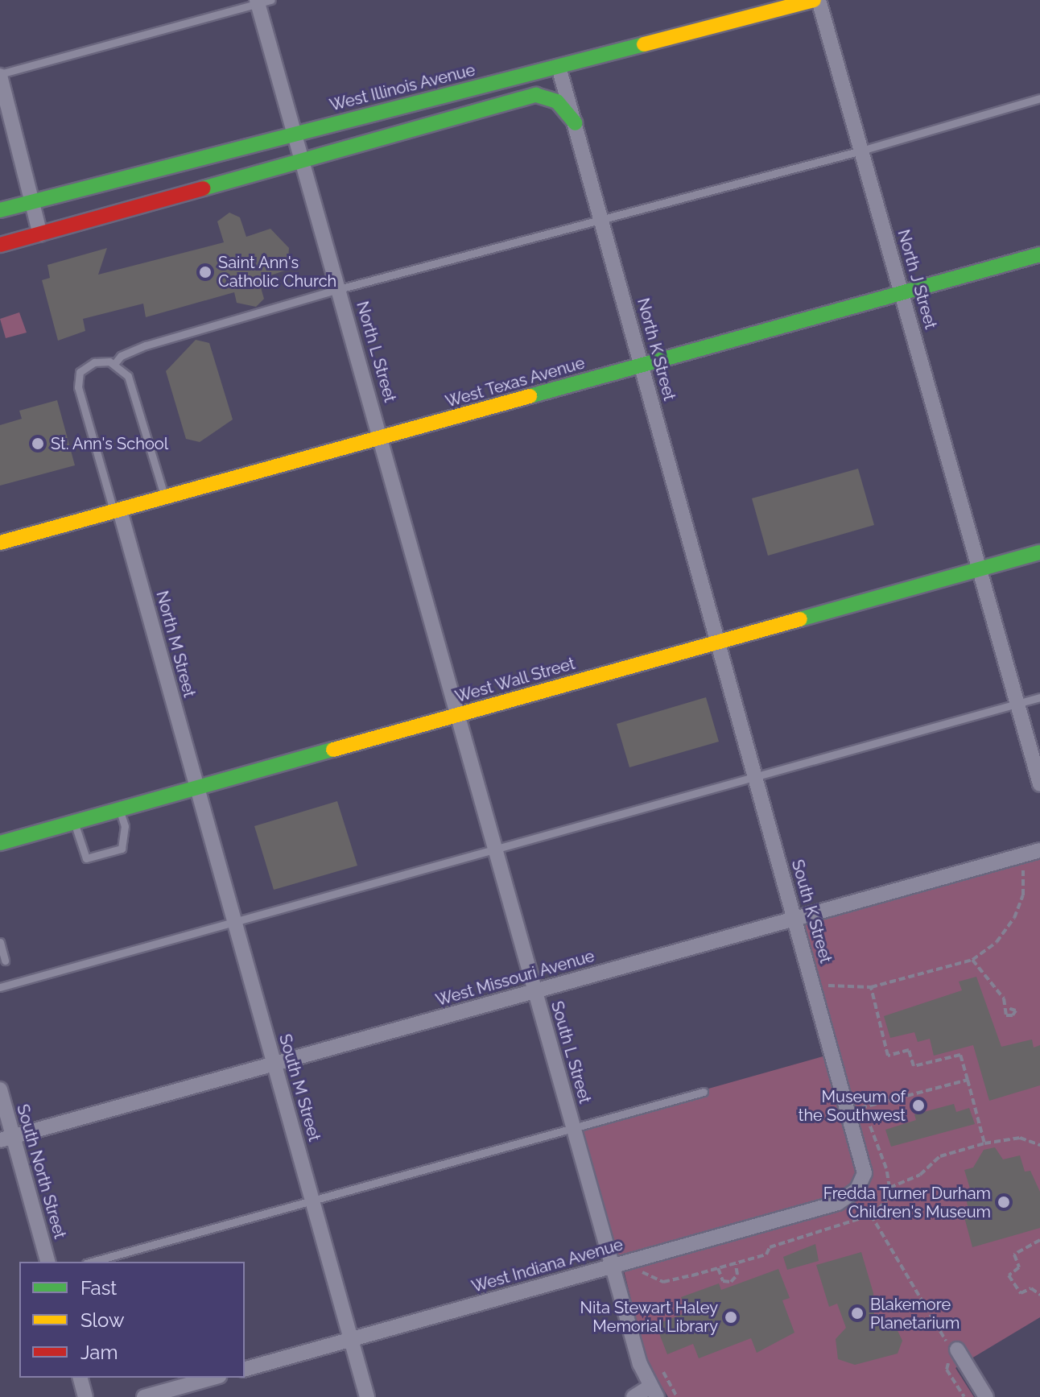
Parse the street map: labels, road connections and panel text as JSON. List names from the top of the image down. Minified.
{"streets":{"main road":["West Illinois Avenue","West Texas Avenue","West Wall Street"],"street":["North J Street","North K Street","North L Street","North M Street","South K Street","West Missouri Avenue","South L Street","South M Street","South North Street","West Indiana Avenue"]},"crossings":[["West Illinois Avenue","North J Street"],["West Illinois Avenue","North K Street"],["West Illinois Avenue","North L Street"],["North J Street","West Texas Avenue"],["North J Street","West Wall Street"],["North K Street","West Texas Avenue"],["North K Street","West Wall Street"],["North K Street","South K Street"],["North L Street","West Texas Avenue"],["North L Street","West Wall Street"],["North L Street","South L Street"],["West Texas Avenue","North M Street"],["North M Street","West Wall Street"],["North M Street","South M Street"],["West Wall Street","South K Street"],["West Wall Street","South L Street"],["West Wall Street","South M Street"],["South K Street","West Missouri Avenue"],["South K Street","West Indiana Avenue"],["West Missouri Avenue","South L Street"],["West Missouri Avenue","South M Street"],["West Missouri Avenue","South North Street"],["South L Street","West Indiana Avenue"],["South M Street","West Indiana Avenue"]],"places":["Saint Ann's Catholic Church","St. Ann's School","Museum of the Southwest","Fredda Turner Durham Children's Museum","Blakemore Planetarium","Nita Stewart Haley Memorial Library"],"legend":["Fast","Slow","Jam"]}
